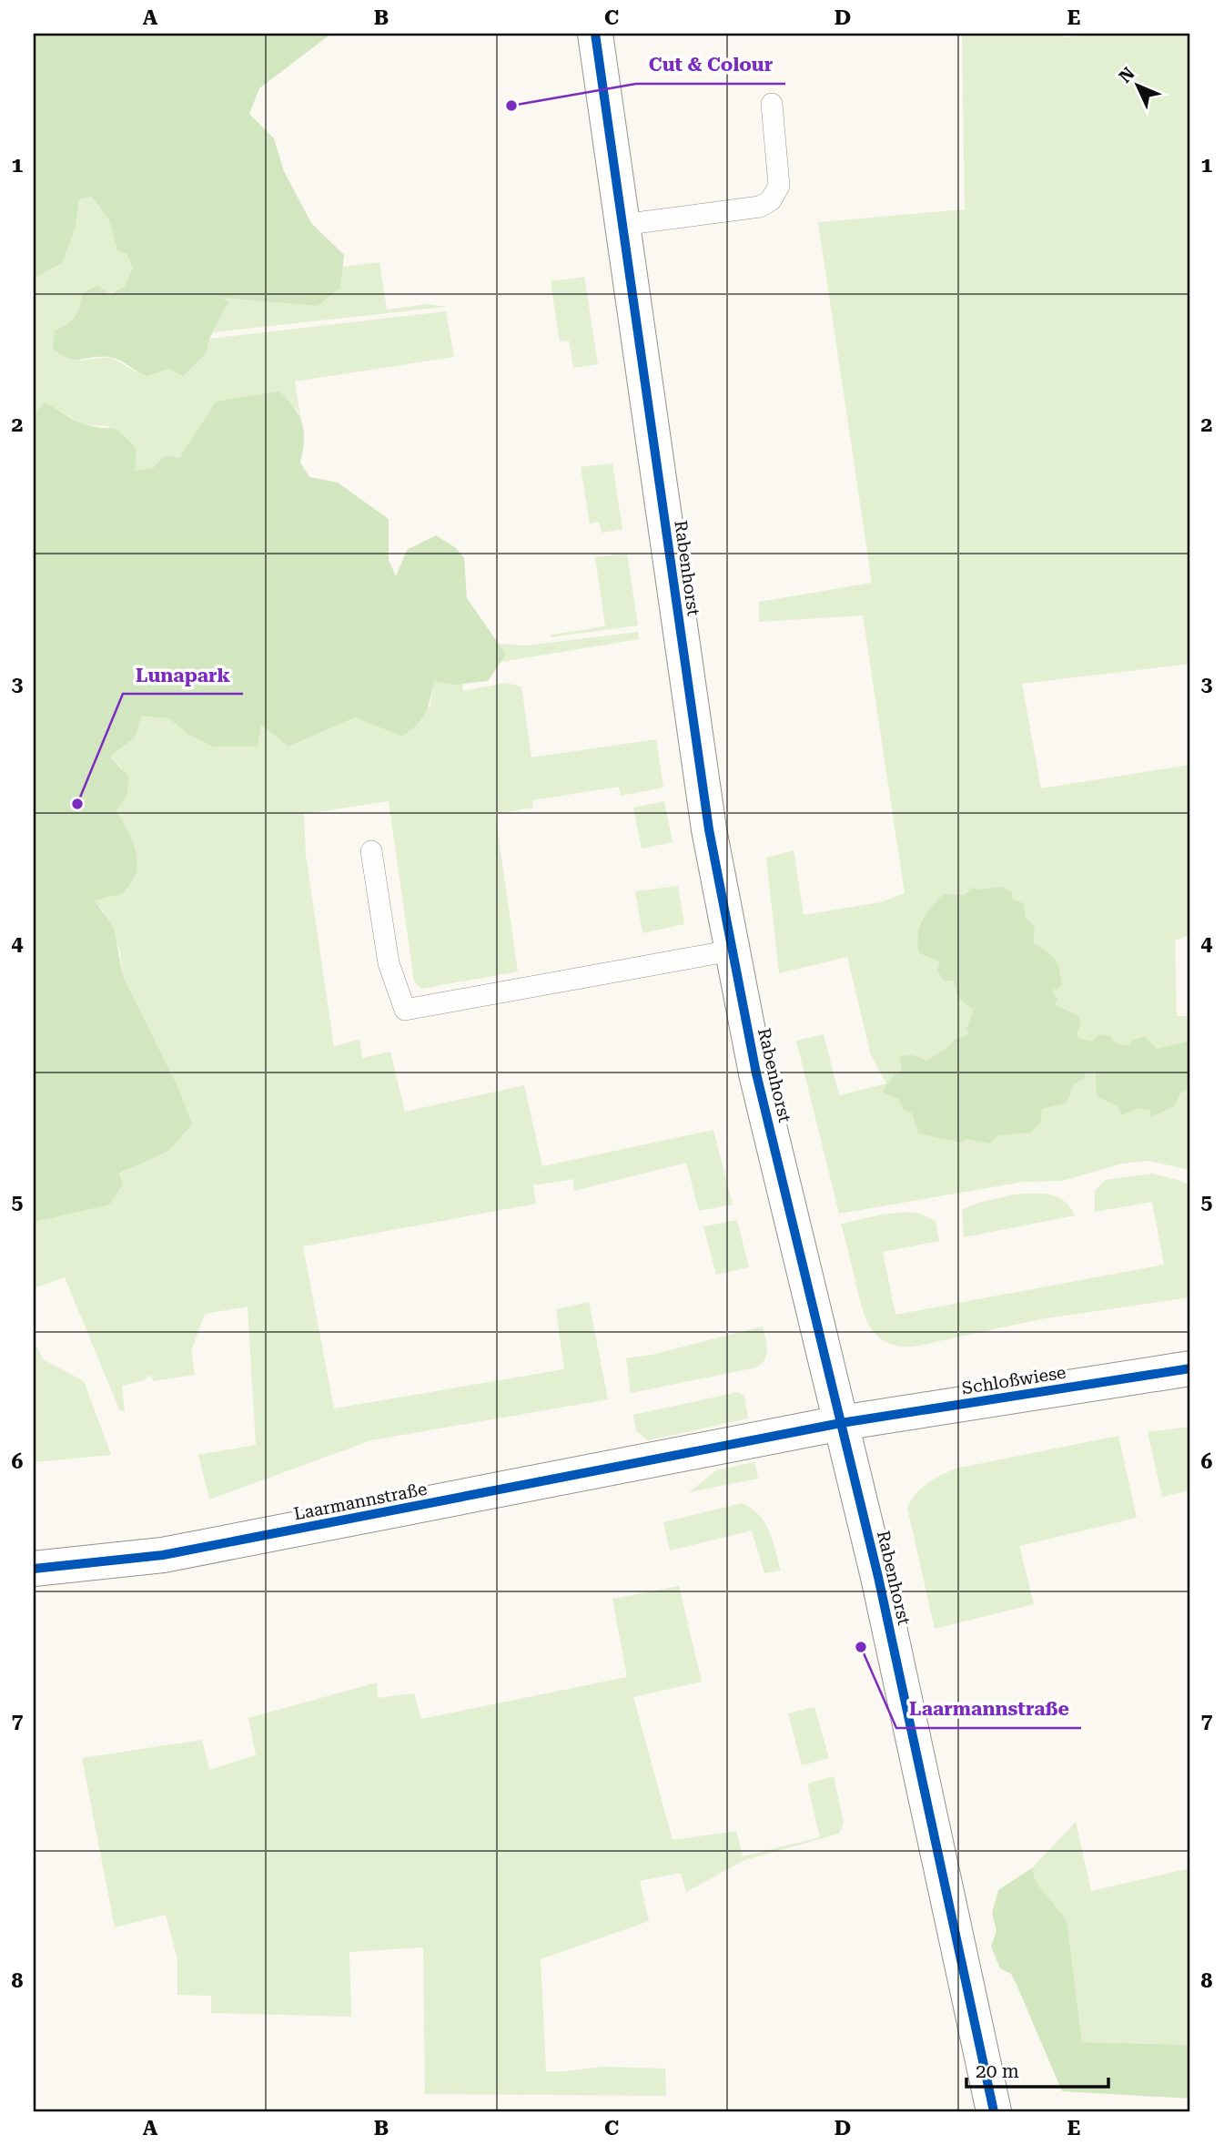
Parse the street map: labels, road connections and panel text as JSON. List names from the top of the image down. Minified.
{"streets":{"street":["Rabenhorst","Schloßwiese","Laarmannstraße"]},"crossings":[["Rabenhorst","Schloßwiese"],["Rabenhorst","Laarmannstraße"],["Schloßwiese","Laarmannstraße"]],"places":["Cut & Colour","Lunapark","Laarmannstraße"],"scale_bar":"20 m","north":"top left","grid":{"columns":["A","B","C","D","E"],"rows":["1","2","3","4","5","6","7","8"]}}
